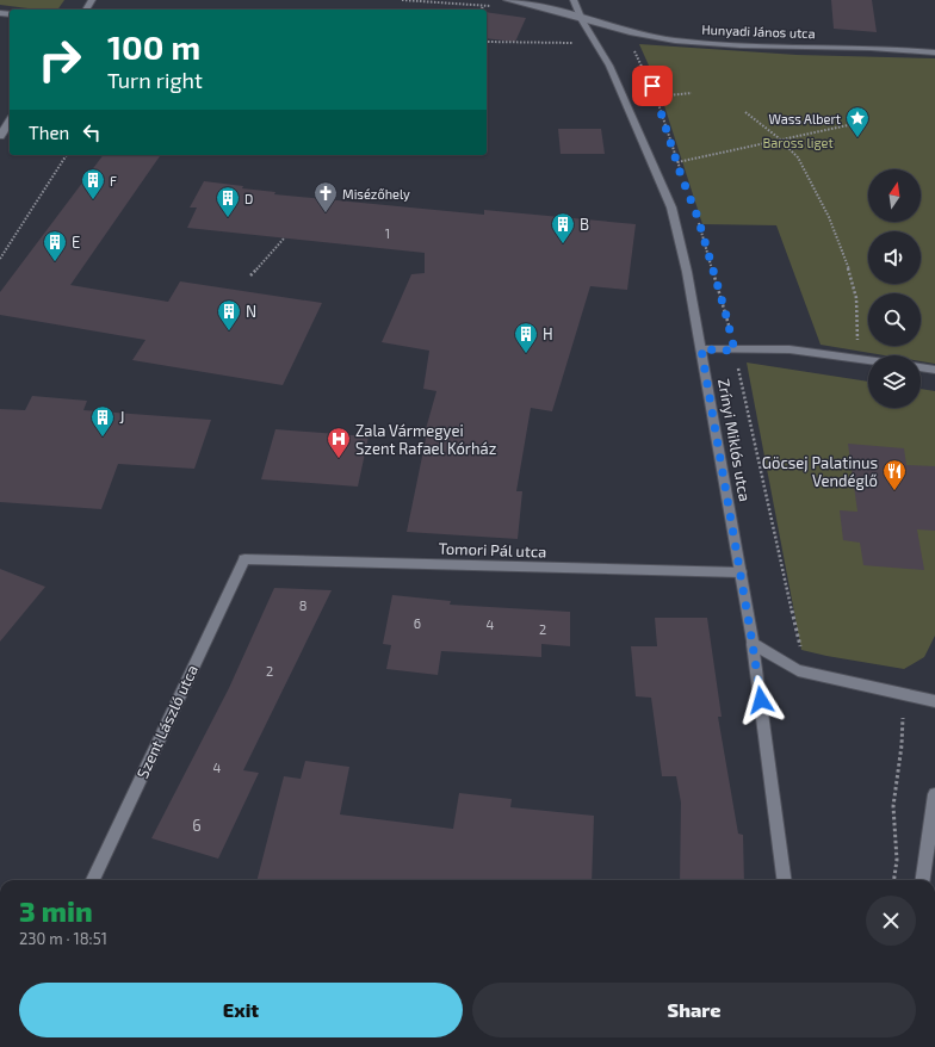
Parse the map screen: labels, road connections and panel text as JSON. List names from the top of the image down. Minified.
{"streets":{"street":["Hunyadi János utca","Zrínyi Miklós utca","Tomori Pál utca","Szent László utca"]},"crossings":[["Hunyadi János utca","Zrínyi Miklós utca"],["Zrínyi Miklós utca","Tomori Pál utca"],["Tomori Pál utca","Szent László utca"]],"parks":["Baross liget"],"places":{"place":["Wass Albert"],"building":["F","D","B","E","N","H","J"],"church":["Misézőhely"],"hospital":["Zala Vármegyei Szent Rafael Kórház"],"restaurant":["Göcsej Palatinus Vendéglő"]},"house_numbers":["1","8","6","4","2","2","4","6"],"north":"top","page":{"turn":["100 m","Turn right"],"then":"Then","heading":["3 min","230 m · 18:51"],"buttons":["Exit","Share"]}}
